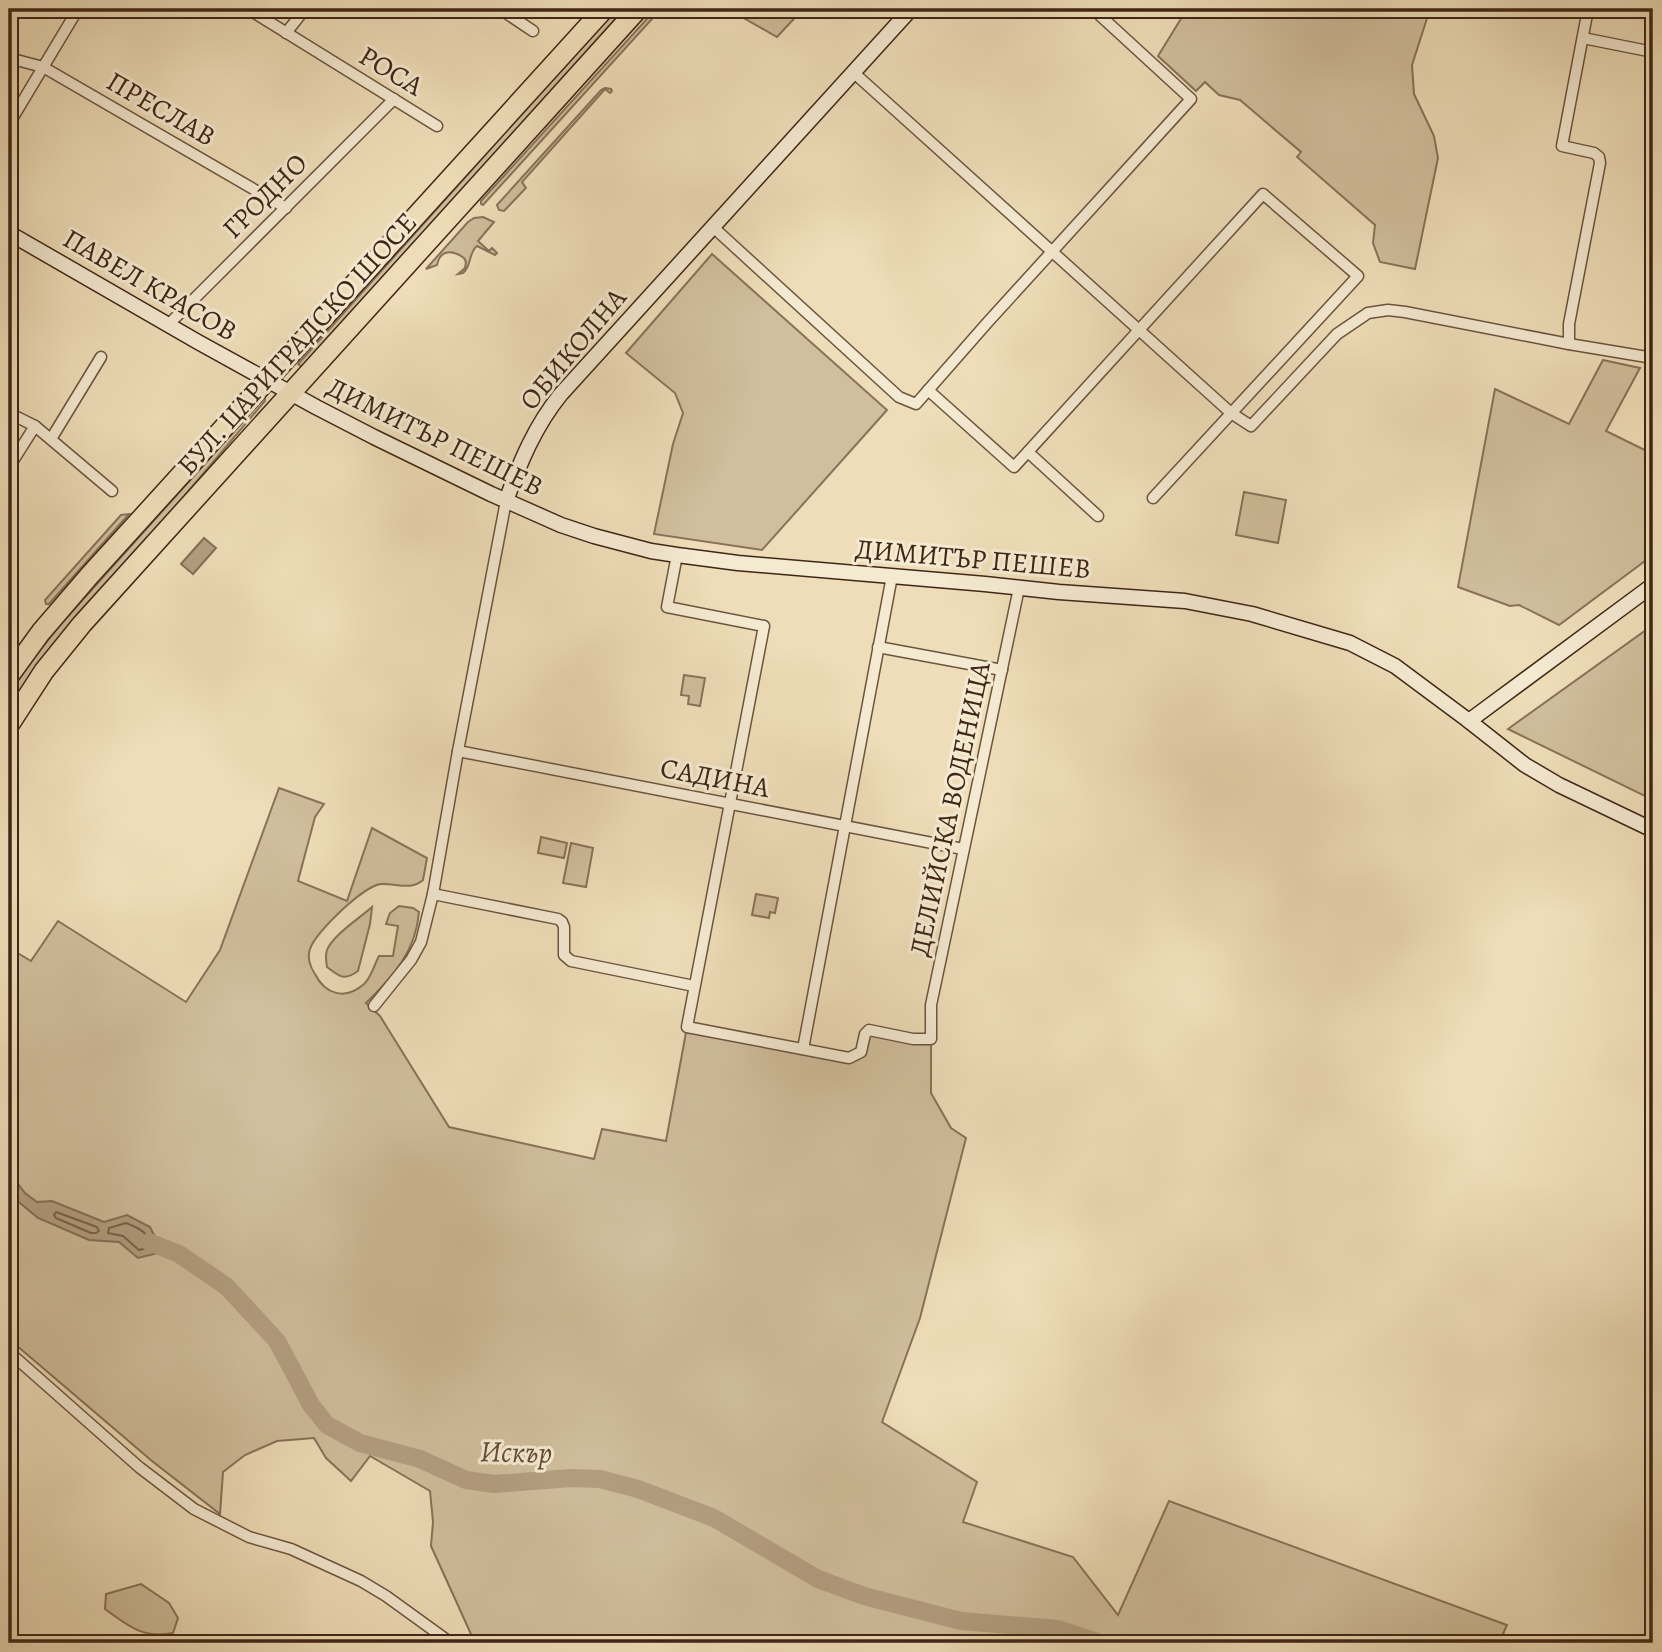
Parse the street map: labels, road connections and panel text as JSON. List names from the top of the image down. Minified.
{"streets":{"highway":["БУЛ. ЦАРИГРАДСКО ШОСЕ"],"main road":["ПАВЕЛ КРАСОВ","ОБИКОЛНА","ДИМИТЪР ПЕШЕВ"],"street":["РОСА","ПРЕСЛАВ","ГРОДНО","САДИНА","ДЕЛИЙСКА ВОДЕНИЦА"]},"crossings":[["РОСА","ГРОДНО"],["ПРЕСЛАВ","ГРОДНО"],["ГРОДНО","ПАВЕЛ КРАСОВ"],["ПАВЕЛ КРАСОВ","БУЛ. ЦАРИГРАДСКО ШОСЕ"],["ПАВЕЛ КРАСОВ","ДИМИТЪР ПЕШЕВ"],["БУЛ. ЦАРИГРАДСКО ШОСЕ","ДИМИТЪР ПЕШЕВ"],["ОБИКОЛНА","ДИМИТЪР ПЕШЕВ"],["ОБИКОЛНА","САДИНА"],["ДИМИТЪР ПЕШЕВ","ДЕЛИЙСКА ВОДЕНИЦА"],["САДИНА","ДЕЛИЙСКА ВОДЕНИЦА"]],"water":["Искър"]}
